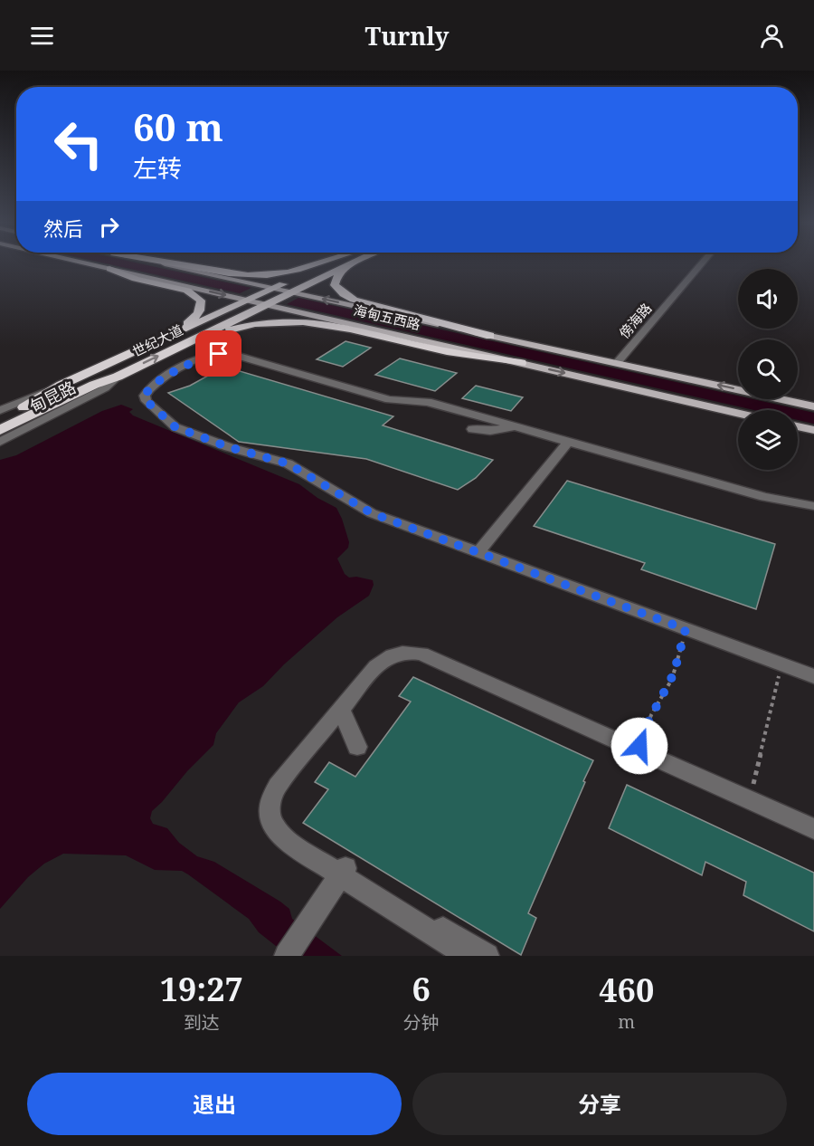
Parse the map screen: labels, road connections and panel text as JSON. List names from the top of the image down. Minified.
{"streets":{"highway":["世纪大道"],"main road":["海甸五西路"],"street":["傍海路","甸昆路"]},"crossings":[["海甸五西路","傍海路"],["海甸五西路","世纪大道"],["世纪大道","甸昆路"]],"page":{"header":"Turnly","turn":["60 m","左转"],"then":"然后","eta":["19:27","到达","6","分钟","460","m"],"buttons":["退出","分享"]}}
